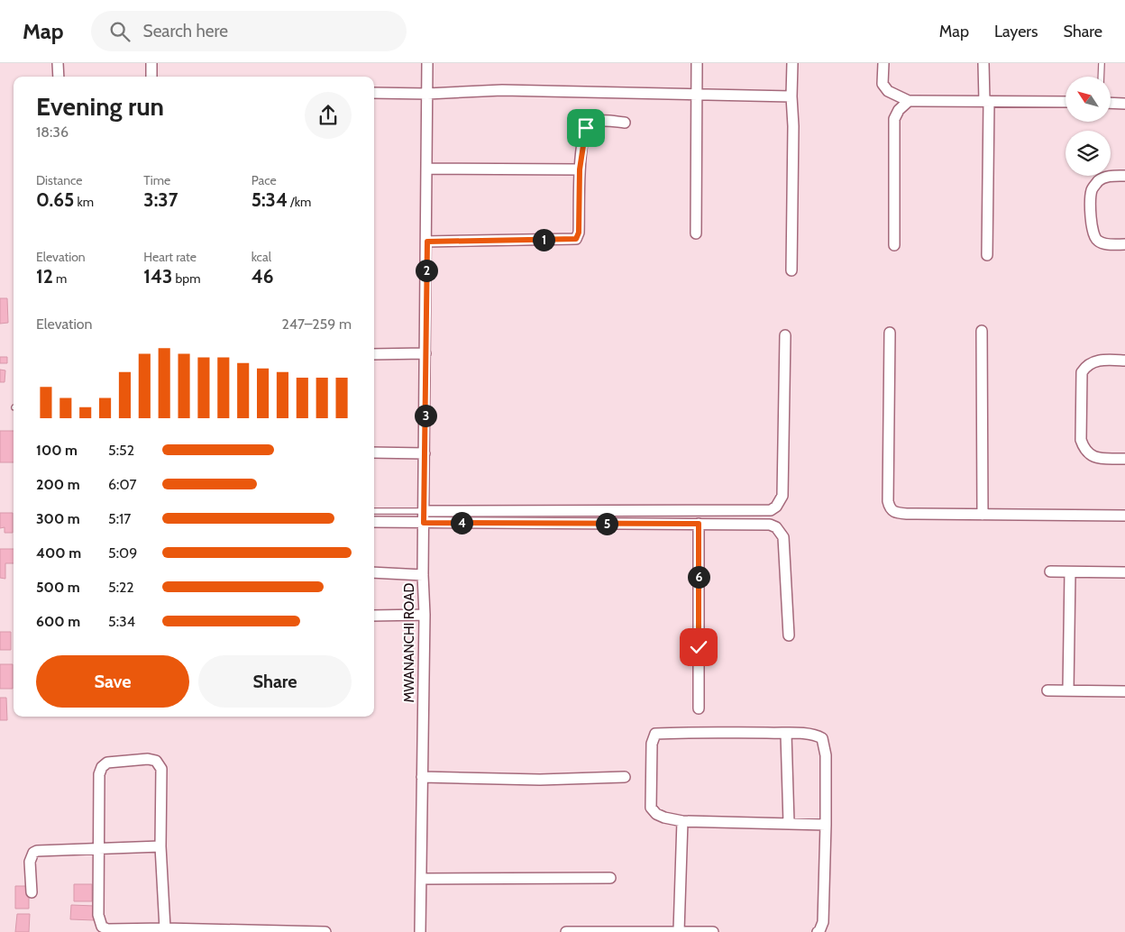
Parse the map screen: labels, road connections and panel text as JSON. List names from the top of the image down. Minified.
{"streets":{"street":["MWANANCHI ROAD"]},"north":"top left","page":{"header":"Map","search":"Search here","nav":["Map","Layers","Share"],"heading":["Evening run","18:36"],"stats":[["Distance","0.65 km"],["Time","3:37"],["Pace","5:34 /km"],["Elevation","12 m"],["Heart rate","143 bpm"],["kcal","46"]],"pins":["1","2","3","4","5","6"],"chart":["Elevation","247–259 m"],"list":[{"name":"100 m","note":"5:52"},{"name":"200 m","note":"6:07"},{"name":"300 m","note":"5:17"},{"name":"400 m","note":"5:09"},{"name":"500 m","note":"5:22"},{"name":"600 m","note":"5:34"}],"buttons":["Save","Share"]}}
